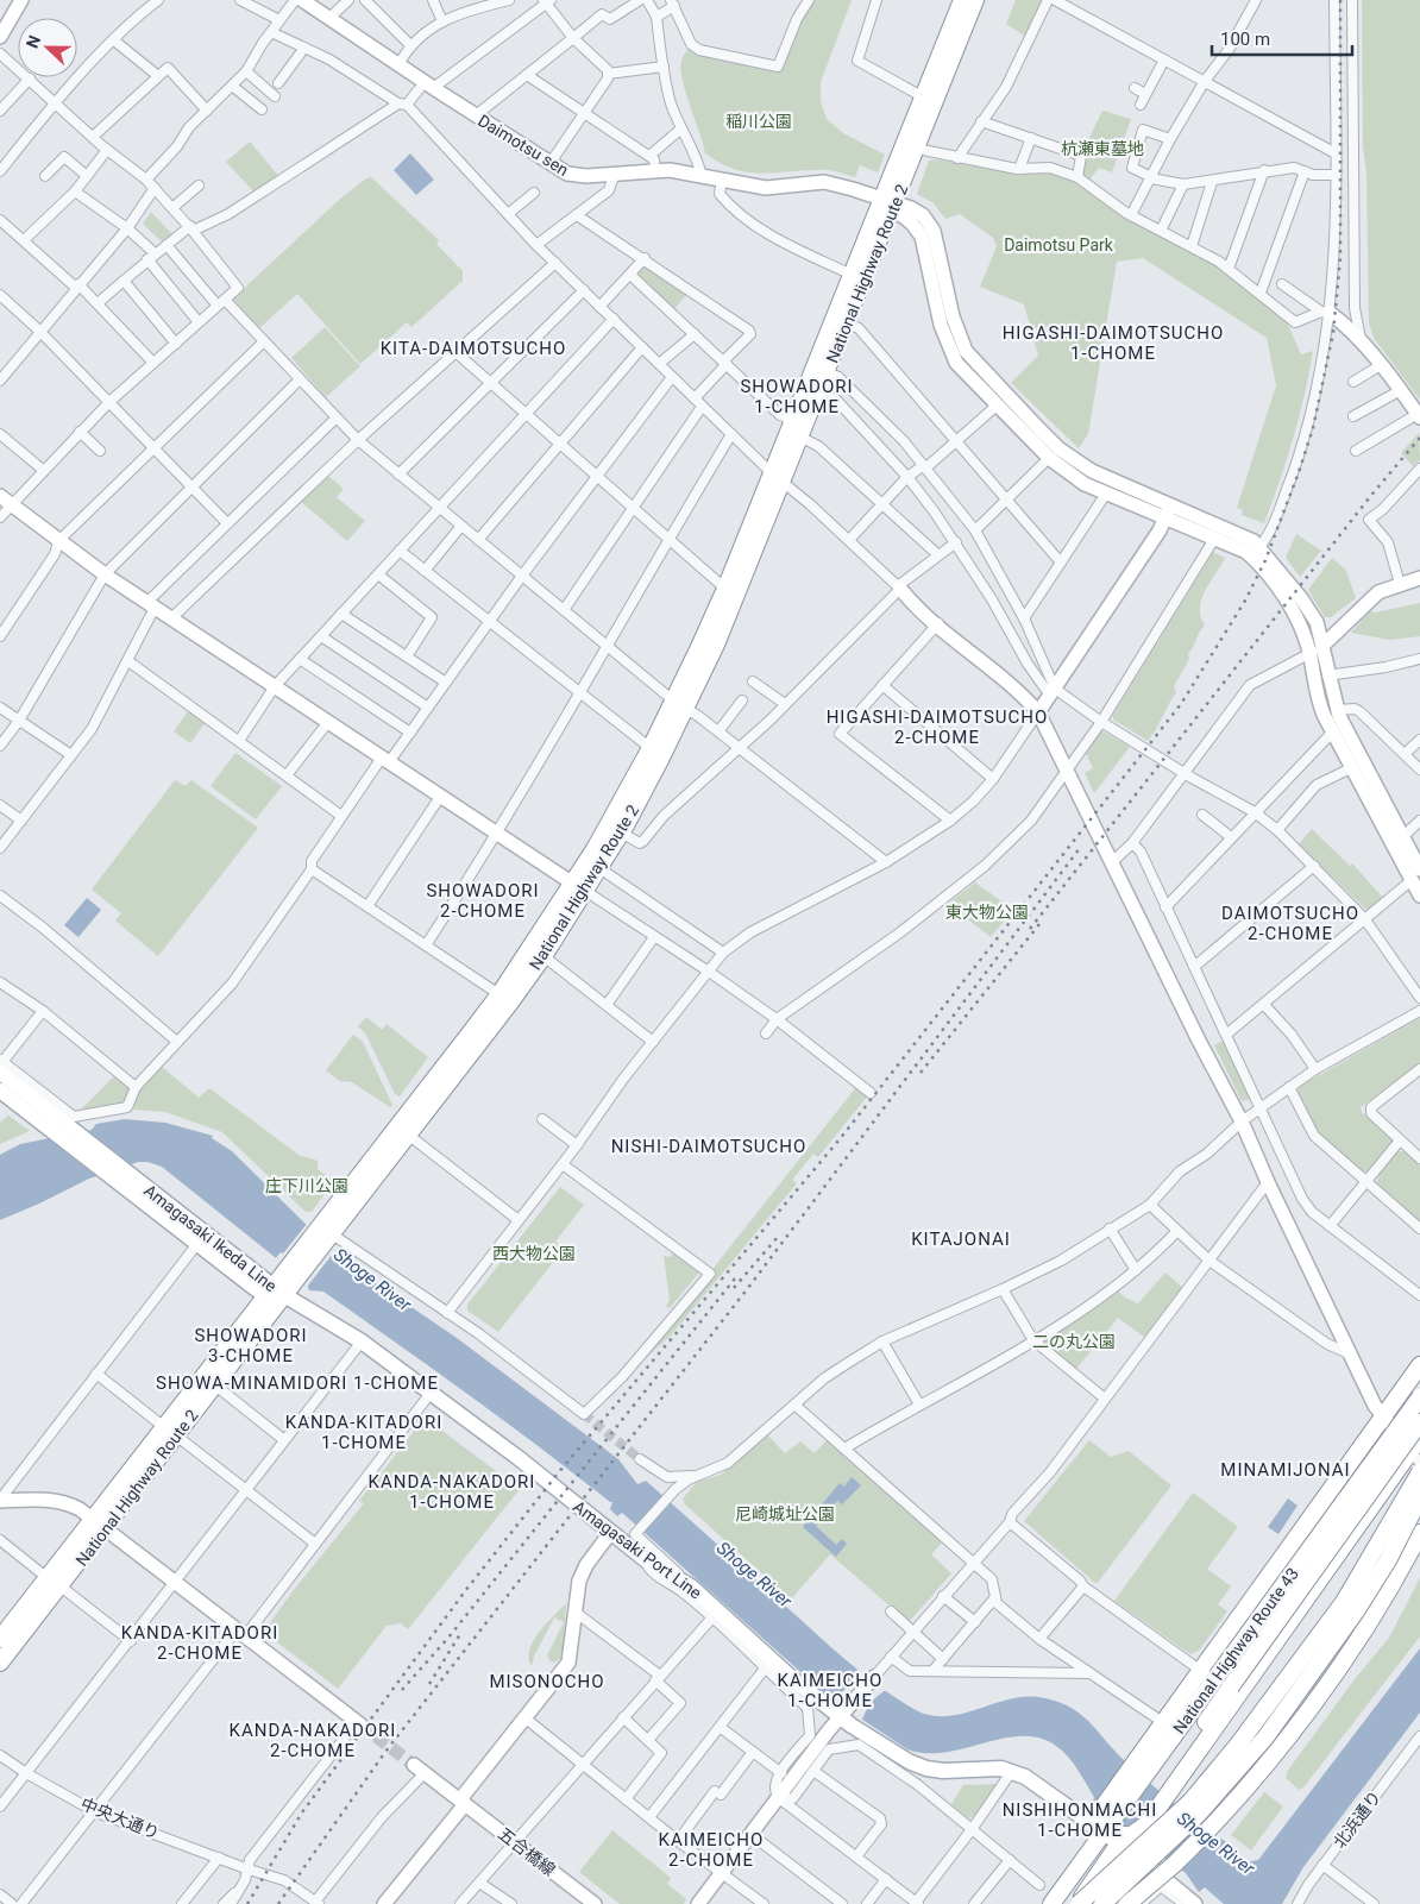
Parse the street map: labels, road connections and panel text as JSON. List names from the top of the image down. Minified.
{"streets":{"highway":["National Highway Route 2","National Highway Route 43"],"main road":["Amagasaki Ikeda Line","Amagasaki Port Line"],"street":["Daimotsu sen","中央大通り","北浜通り","五合橋線"]},"crossings":[["Daimotsu sen","National Highway Route 2"],["National Highway Route 2","Amagasaki Ikeda Line"],["National Highway Route 2","Amagasaki Port Line"],["Amagasaki Ikeda Line","Amagasaki Port Line"]],"districts":["HIGASHI-DAIMOTSUCHO 1-CHOME","KITA-DAIMOTSUCHO","SHOWADORI 1-CHOME","HIGASHI-DAIMOTSUCHO 2-CHOME","SHOWADORI 2-CHOME","DAIMOTSUCHO 2-CHOME","NISHI-DAIMOTSUCHO","KITAJONAI","SHOWADORI 3-CHOME","SHOWA-MINAMIDORI 1-CHOME","KANDA-KITADORI 1-CHOME","MINAMIJONAI","KANDA-NAKADORI 1-CHOME","KANDA-KITADORI 2-CHOME","KAIMEICHO 1-CHOME","MISONOCHO","KANDA-NAKADORI 2-CHOME","NISHIHONMACHI 1-CHOME","KAIMEICHO 2-CHOME"],"water":["Shoge River"],"parks":["稲川公園","杭瀬東墓地","Daimotsu Park","東大物公園","庄下川公園","西大物公園","二の丸公園","尼崎城址公園"],"scale_bar":"100 m","north":"left"}
